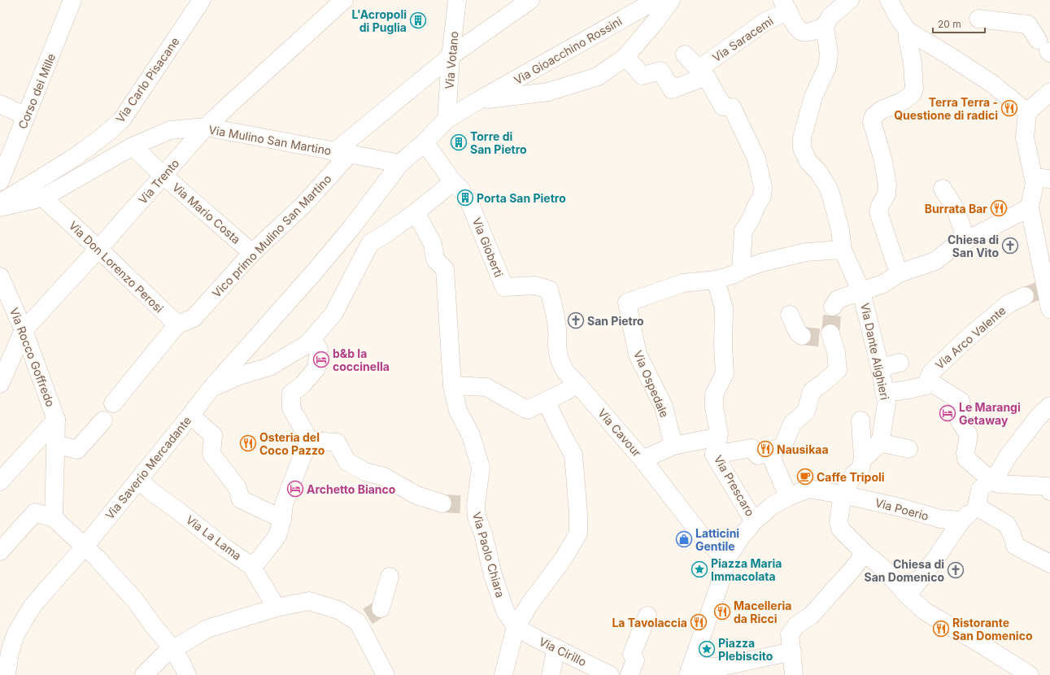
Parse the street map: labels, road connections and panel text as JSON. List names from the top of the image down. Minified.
{"streets":{"street":["Via Saracemi","Via Gioacchino Rossini","Via Votano","Via Carlo Pisacane","Corso dei Mille","Via Mulino San Martino","Via Trento","Via Mario Costa","Vico primo Mulino San Martino","Via Gioberti","Via Don Lorenzo Perosi","Via Arco Valente","Via Dante Alighieri","Via Rocco Goffredo","Via Ospedale","Via Cavour","Via Saverio Mercadante","Via Prescaro","Via Poerio","Via La Lama","Via Paolo Chiara","Via Cirillo"]},"crossings":[["Via Saracemi","Via Gioacchino Rossini"],["Via Gioacchino Rossini","Via Votano"],["Via Gioacchino Rossini","Via Mulino San Martino"],["Via Gioacchino Rossini","Via Saverio Mercadante"],["Via Votano","Vico primo Mulino San Martino"],["Via Mulino San Martino","Via Trento"],["Via Mulino San Martino","Via Mario Costa"],["Via Mulino San Martino","Vico primo Mulino San Martino"],["Via Mulino San Martino","Via Don Lorenzo Perosi"],["Via Trento","Via Mario Costa"],["Via Trento","Via Don Lorenzo Perosi"],["Via Trento","Via Rocco Goffredo"],["Via Mario Costa","Vico primo Mulino San Martino"],["Vico primo Mulino San Martino","Via Don Lorenzo Perosi"],["Via Gioberti","Via Cavour"],["Via Arco Valente","Via Dante Alighieri"],["Via Ospedale","Via Prescaro"],["Via Cavour","Via Poerio"],["Via Saverio Mercadante","Via La Lama"],["Via Prescaro","Via Poerio"],["Via Paolo Chiara","Via Cirillo"]],"places":{"building":["L'Acropoli di Puglia","Torre di San Pietro","Porta San Pietro"],"restaurant":["Terra Terra - Questione di radici","Burrata Bar","Osteria del Coco Pazzo","Nausikaa","Macelleria da Ricci","La Tavolaccia","Ristorante San Domenico"],"church":["Chiesa di San Vito","San Pietro","Chiesa di San Domenico"],"hotel":["b&b la coccinella","Le Marangi Getaway","Archetto Bianco"],"cafe":["Caffe Tripoli"],"shop":["Latticini Gentile"],"place":["Piazza Maria Immacolata","Piazza Plebiscito"]},"scale_bar":"20 m"}
